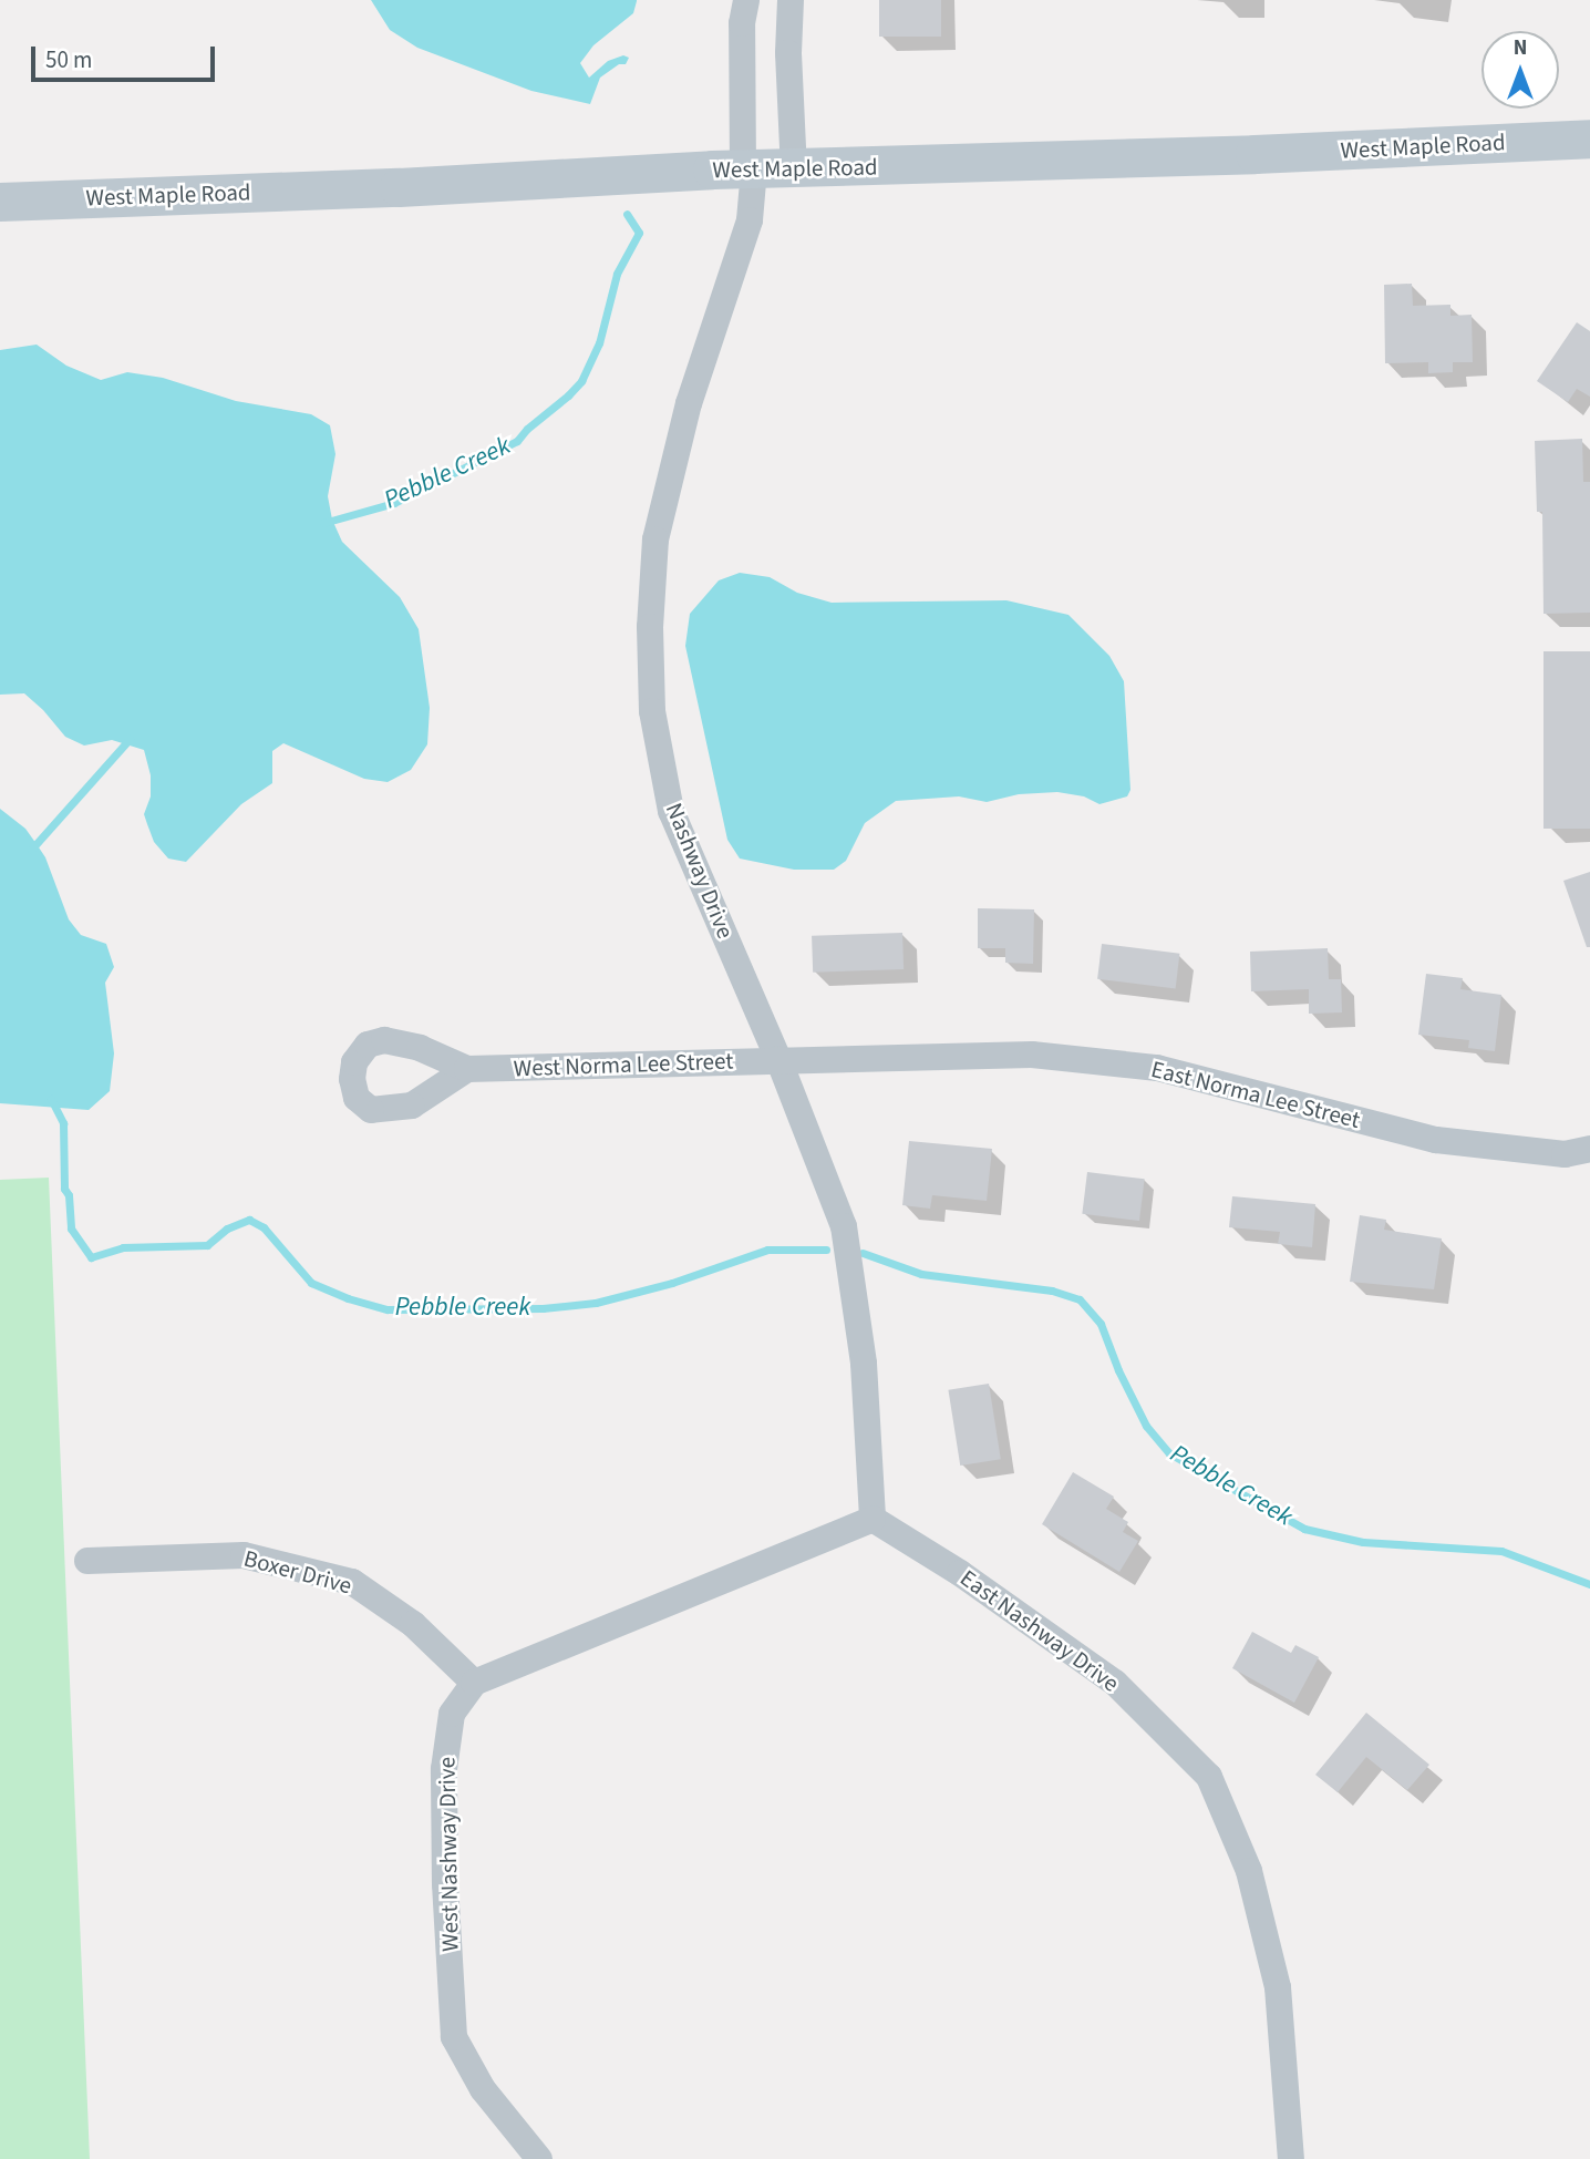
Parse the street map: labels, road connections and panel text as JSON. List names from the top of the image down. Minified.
{"streets":{"main road":["West Maple Road"],"street":["Nashway Drive","West Norma Lee Street","East Norma Lee Street","Boxer Drive","East Nashway Drive","West Nashway Drive"]},"crossings":[["West Maple Road","Nashway Drive"],["Nashway Drive","West Norma Lee Street"],["Nashway Drive","East Norma Lee Street"],["Nashway Drive","East Nashway Drive"],["West Norma Lee Street","East Norma Lee Street"],["Boxer Drive","West Nashway Drive"]],"water":["Pebble Creek"],"scale_bar":"50 m","north":"top"}
